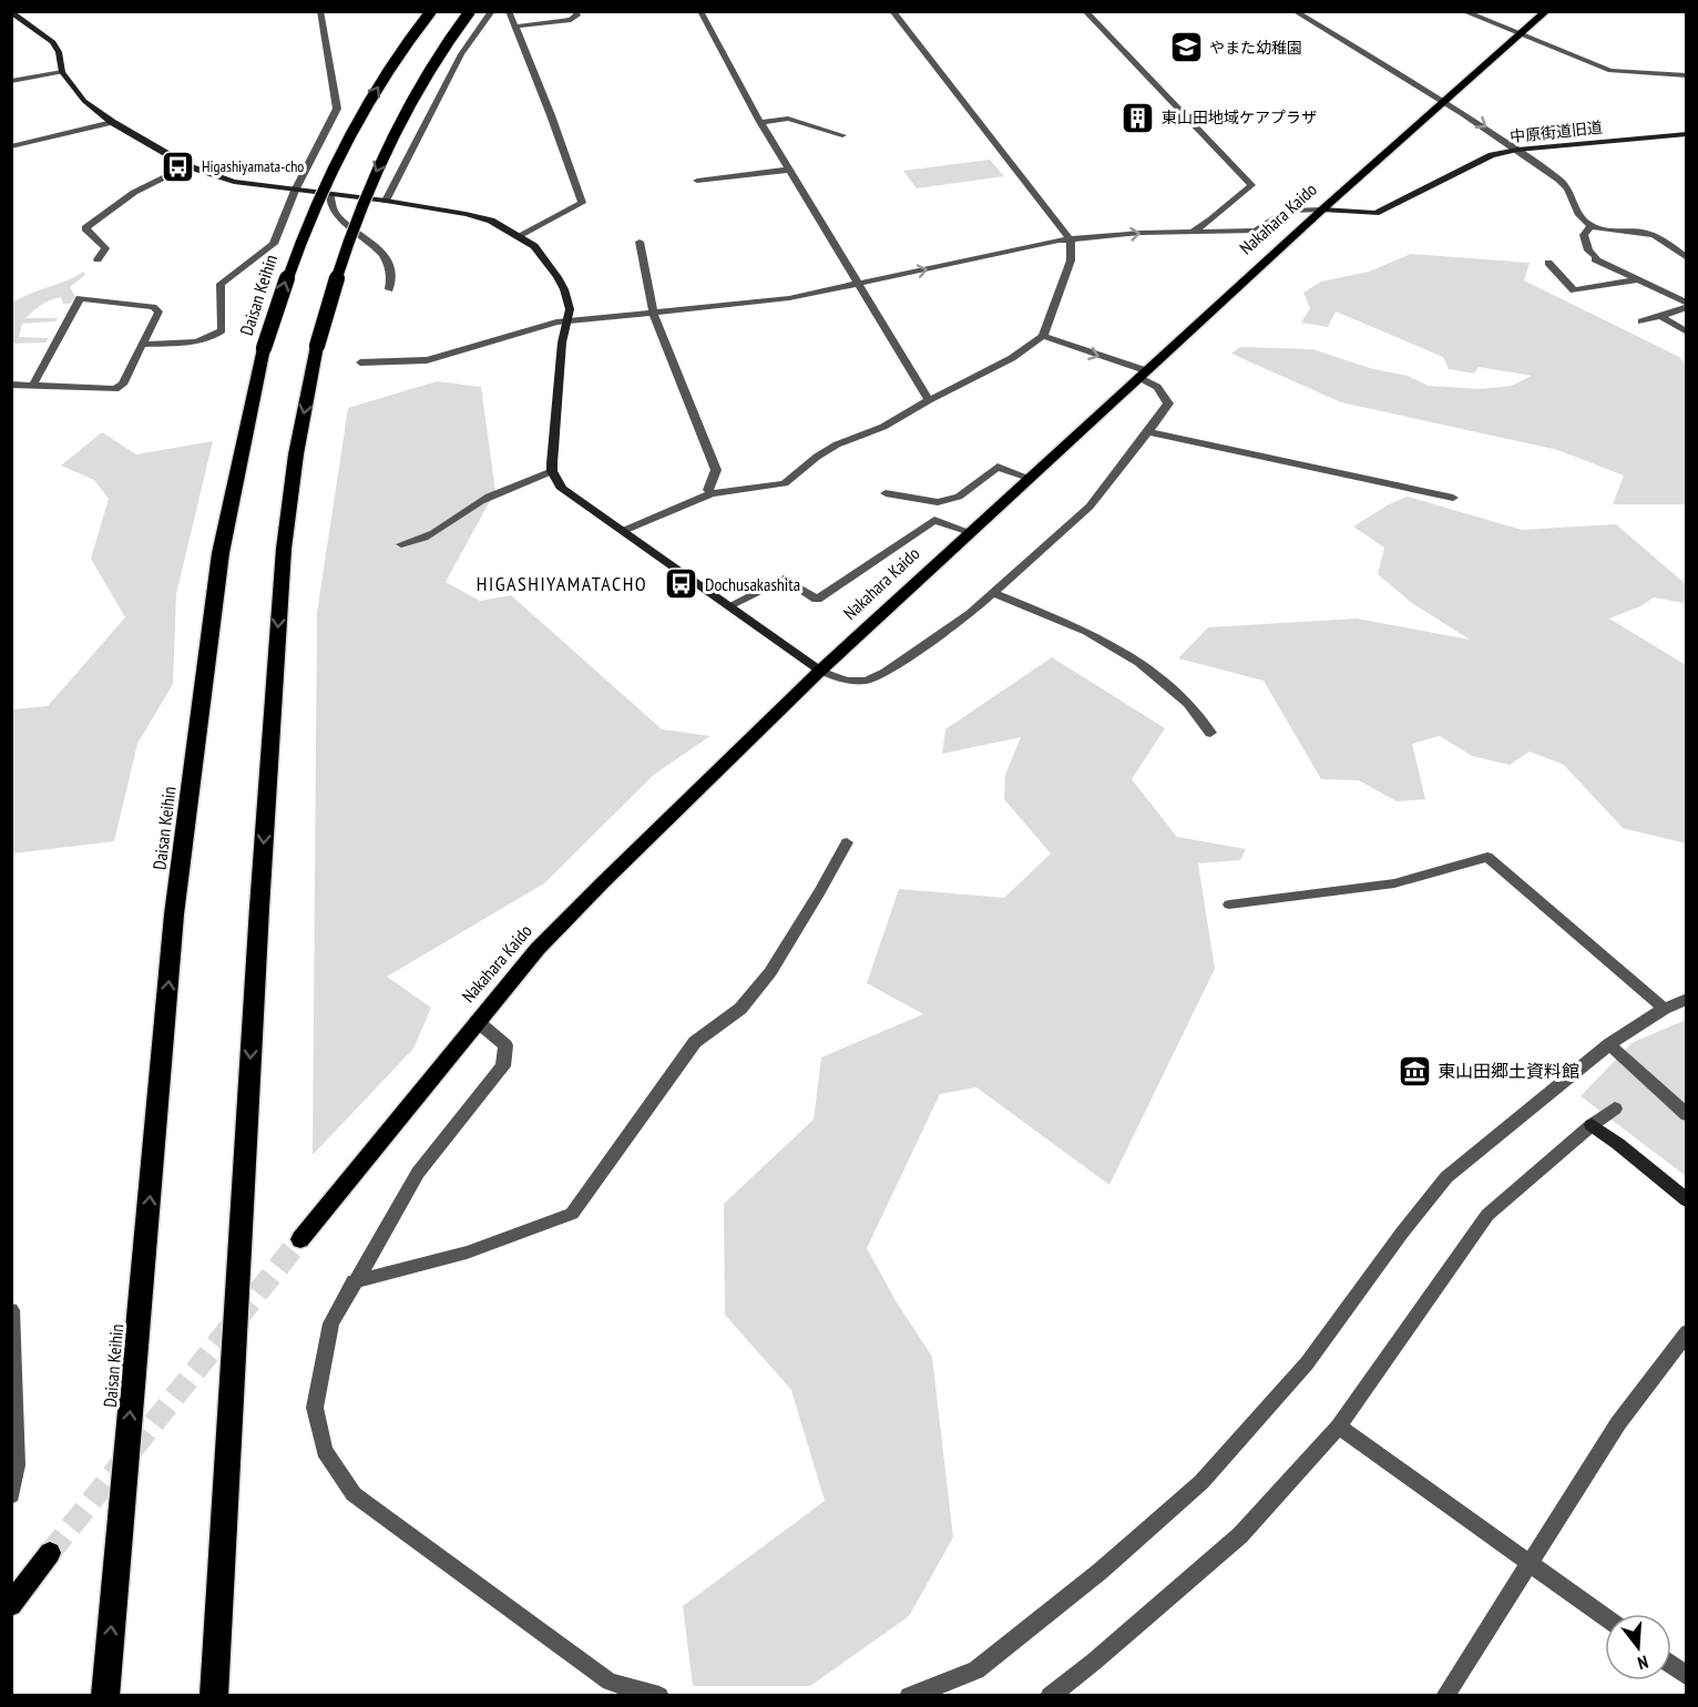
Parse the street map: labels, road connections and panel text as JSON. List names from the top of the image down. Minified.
{"streets":{"highway":["Daisan Keihin"],"main road":["Nakahara Kaido"],"street":["中原街道旧道"]},"crossings":[["中原街道旧道","Nakahara Kaido"]],"districts":["HIGASHIYAMATACHO"],"places":{"school or university":["やまた幼稚園"],"building":["東山田地域ケアプラザ"],"bus stop":["Higashiyamata-cho","Dochusakashita"],"museum":["東山田郷土資料館"]},"north":"bottom"}
